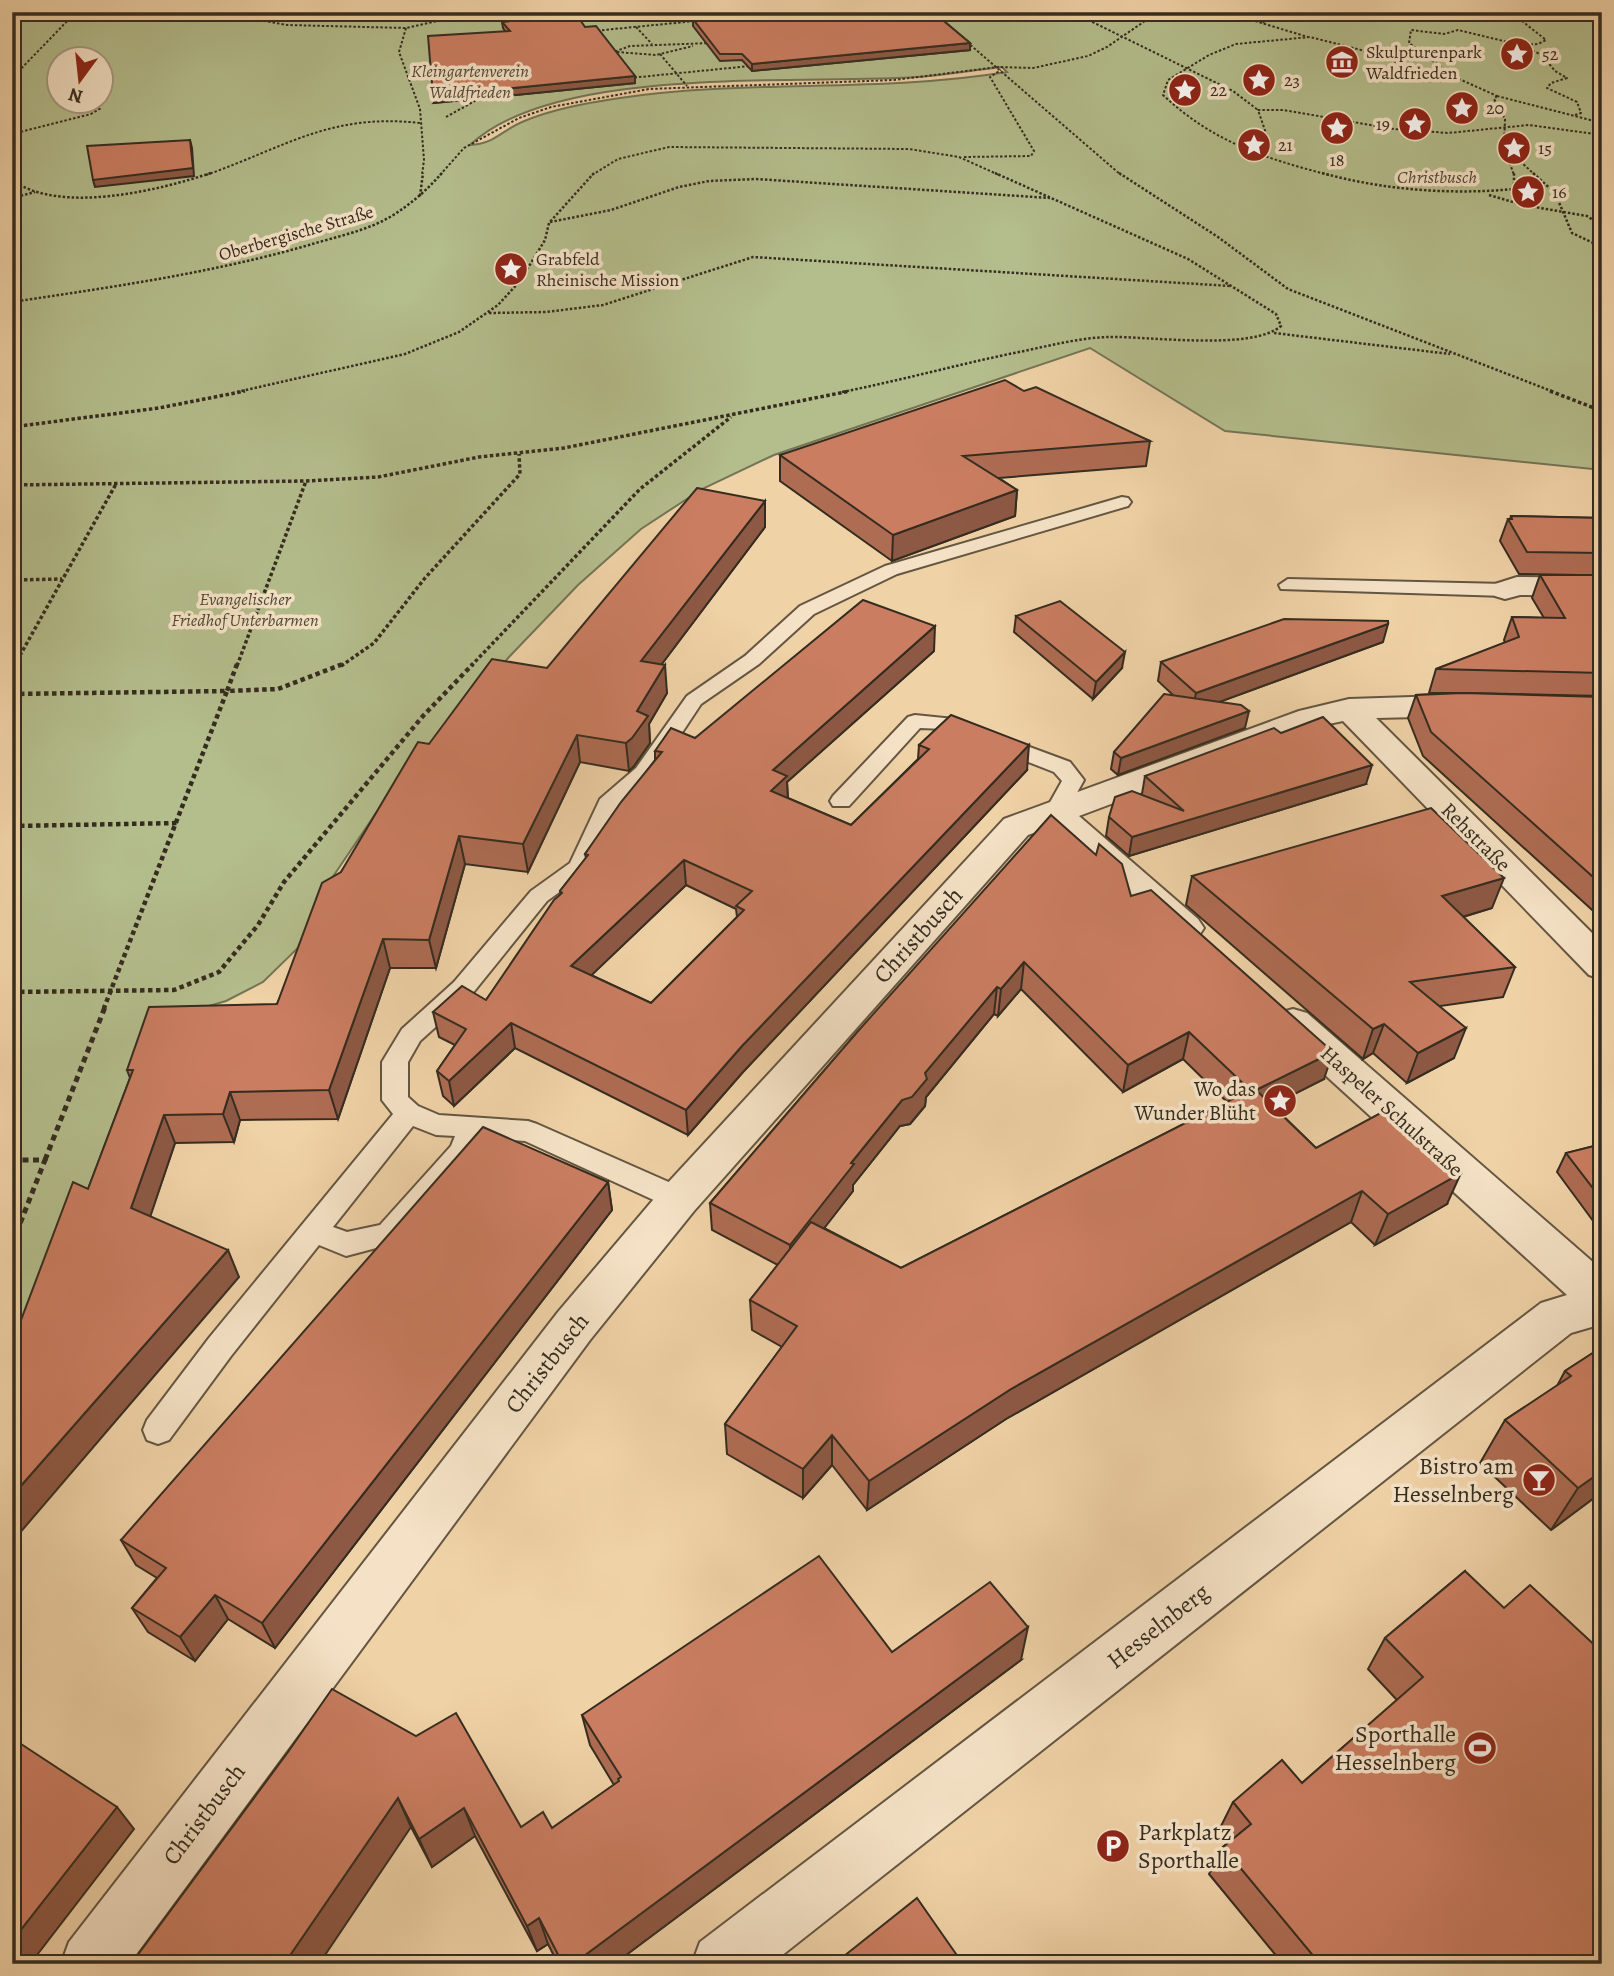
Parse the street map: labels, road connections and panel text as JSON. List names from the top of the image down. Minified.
{"streets":{"street":["Rehstraße","Christbusch","Haspeler Schulstraße","Hesselnberg"],"path":["Oberbergische Straße"]},"crossings":[["Rehstraße","Christbusch"]],"parks":["Kleingartenverein Waldfrieden","Christbusch","Evangelischer Friedhof Unterbarmen"],"places":{"place":["52","23","22","20","19","18","21","15","16","Grabfeld Rheinische Mission","Wo das Wunder Blüht"],"museum":["Skulpturenpark Waldfrieden"],"bar":["Bistro am Hesselnberg"],"sports":["Sporthalle Hesselnberg"],"parking":["Parkplatz Sporthalle"]},"north":"bottom"}
